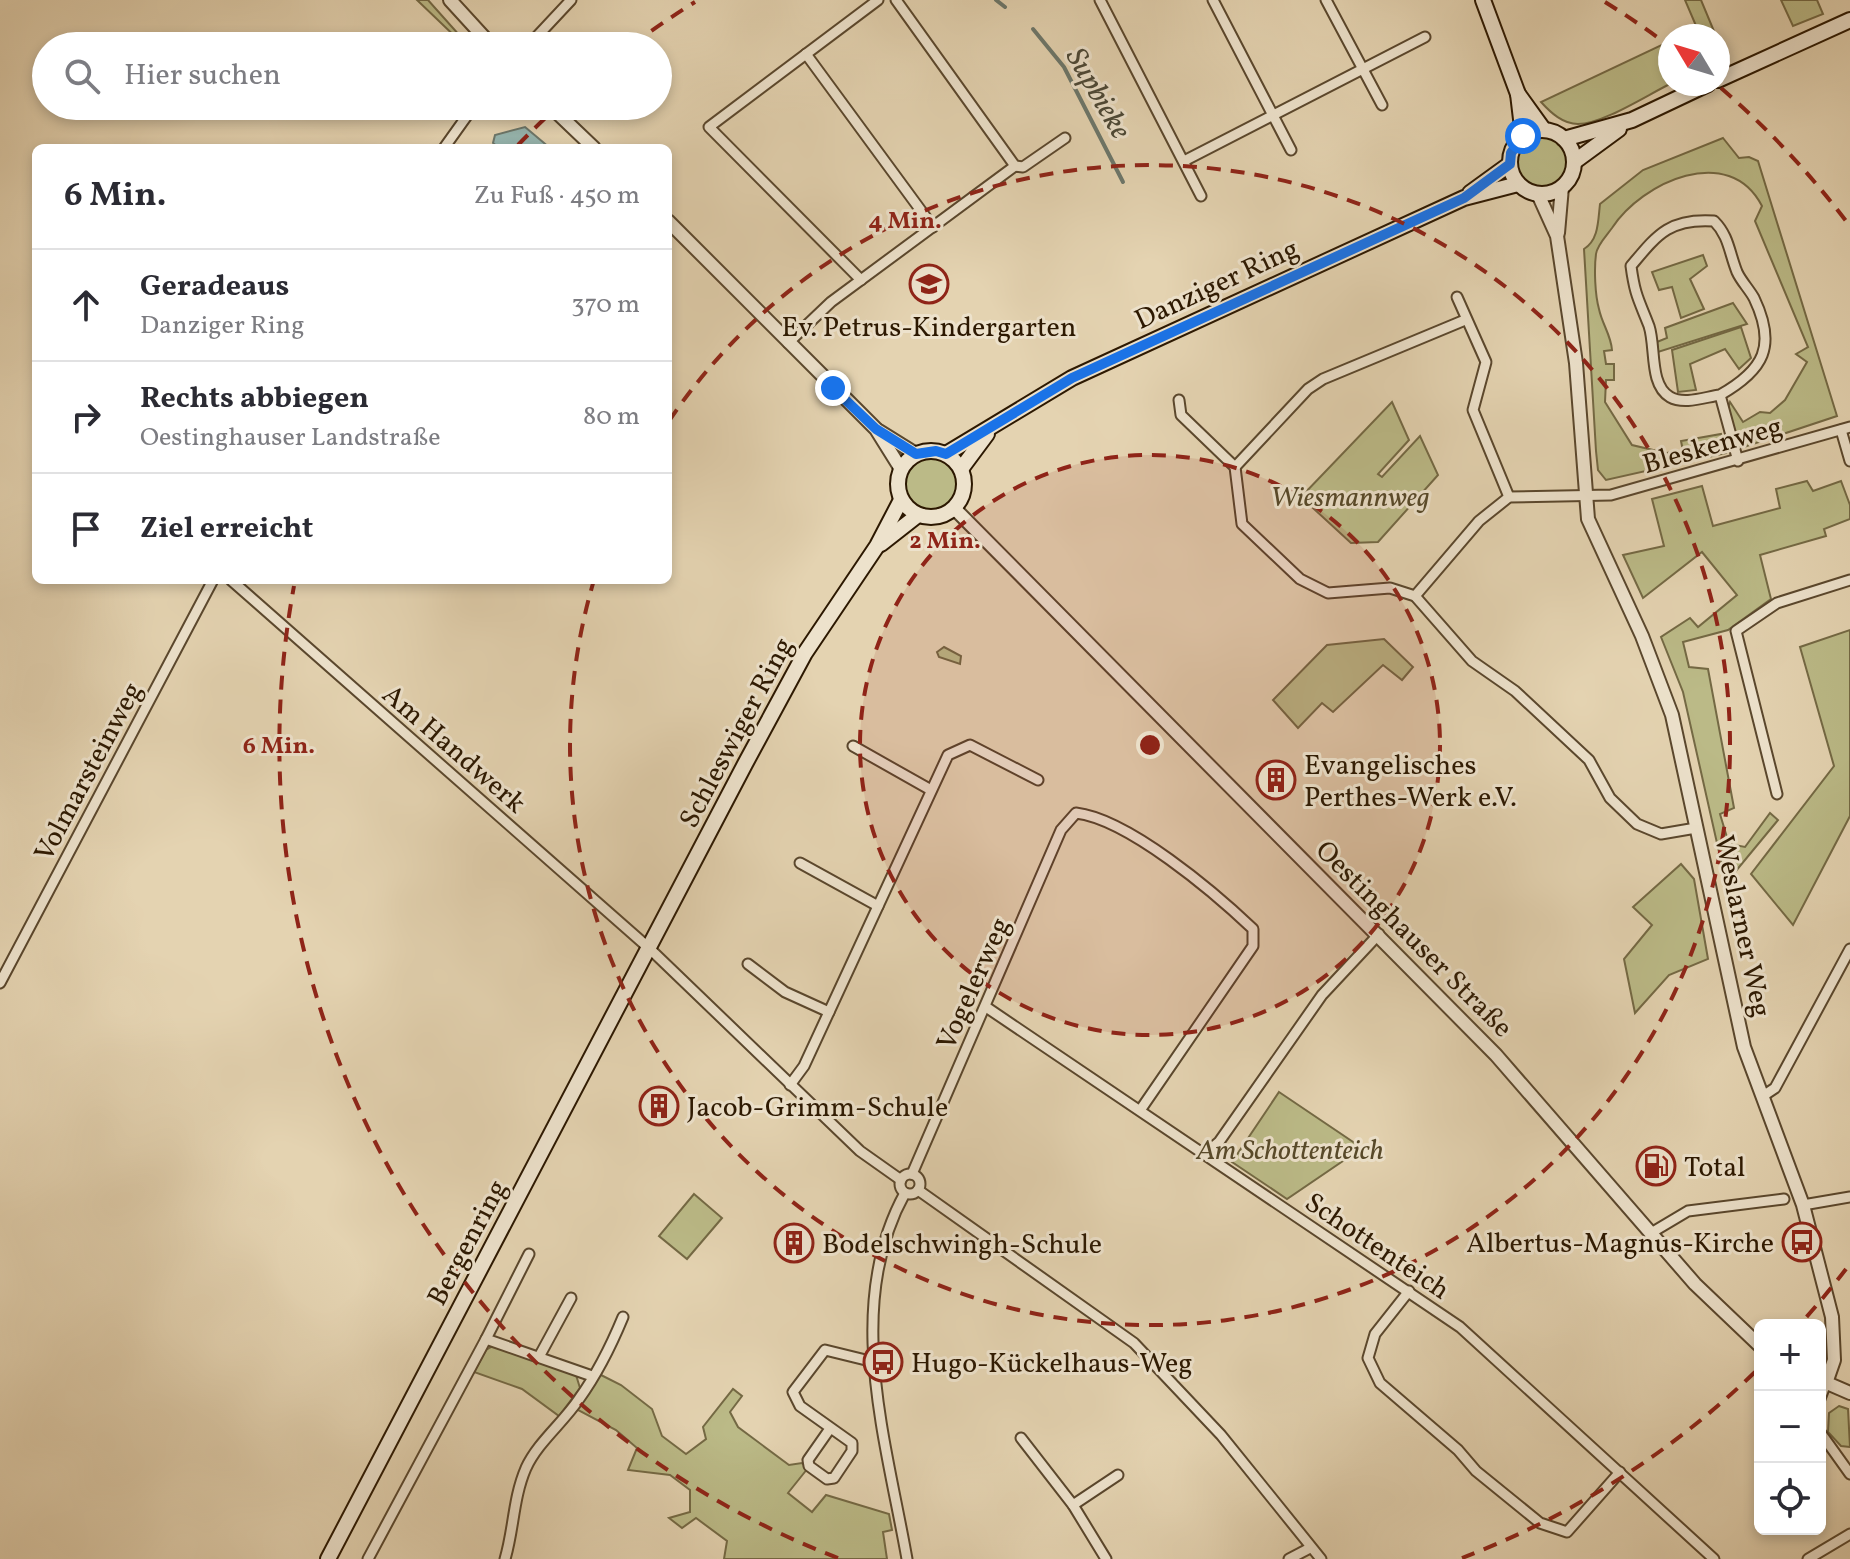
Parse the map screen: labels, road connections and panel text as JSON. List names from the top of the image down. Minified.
{"streets":{"main road":["Danziger Ring","Schleswiger Ring","Bergenring"],"street":["Bleskenweg","Am Handwerk","Volmarsteinweg","Weslarner Weg","Oestinghauser Straße","Vogelerweg","Schottenteich"]},"crossings":[["Danziger Ring","Schleswiger Ring"],["Danziger Ring","Weslarner Weg"],["Danziger Ring","Oestinghauser Straße"],["Bleskenweg","Weslarner Weg"],["Schleswiger Ring","Am Handwerk"],["Schleswiger Ring","Oestinghauser Straße"],["Schleswiger Ring","Bergenring"],["Am Handwerk","Vogelerweg"],["Am Handwerk","Bergenring"],["Vogelerweg","Schottenteich"]],"water":["Supbieke"],"parks":["Wiesmannweg","Am Schottenteich"],"places":{"school or university":["Ev. Petrus-Kindergarten"],"building":["Evangelisches Perthes-Werk e.V.","Jacob-Grimm-Schule","Bodelschwingh-Schule"],"fuel station":["Total"],"bus stop":["Albertus-Magnus-Kirche","Hugo-Kückelhaus-Weg"]},"north":"top left","page":{"search":"Hier suchen","heading":["6 Min.","Zu Fuß · 450 m"],"list":[["Geradeaus","Danziger Ring","370 m"],["Rechts abbiegen","Oestinghauser Landstraße","80 m"],"Ziel erreicht"],"map_buttons":["+","−"]},"rings":["4 Min.","2 Min.","6 Min."]}
